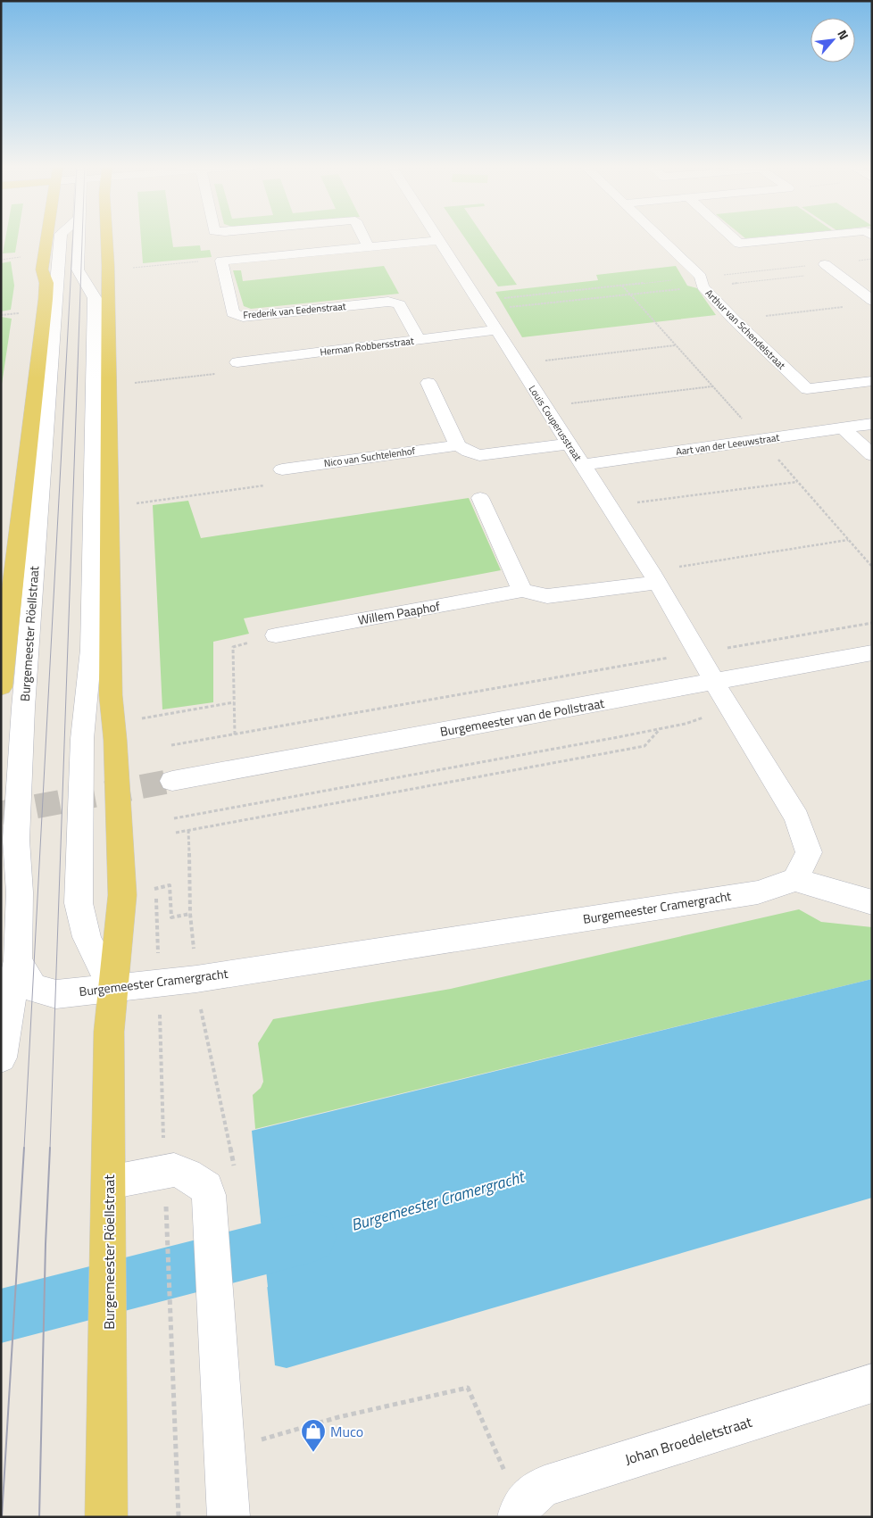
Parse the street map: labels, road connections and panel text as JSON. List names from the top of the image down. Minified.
{"streets":{"main road":["Burgemeester Röellstraat"],"street":["Frederik van Eedenstraat","Arthur van Schendelstraat","Herman Robbersstraat","Louis Couperusstraat","Aart van der Leeuwstraat","Nico van Suchtelenhof","Willem Paaphof","Burgemeester van de Pollstraat","Burgemeester Cramergracht","Johan Broedeletstraat"]},"crossings":[["Frederik van Eedenstraat","Herman Robbersstraat"],["Herman Robbersstraat","Louis Couperusstraat"],["Louis Couperusstraat","Aart van der Leeuwstraat"],["Louis Couperusstraat","Willem Paaphof"],["Louis Couperusstraat","Burgemeester van de Pollstraat"],["Burgemeester Röellstraat","Burgemeester Cramergracht"]],"water":["Burgemeester Cramergracht"],"places":{"shop":["Muco"]},"north":"top right"}
